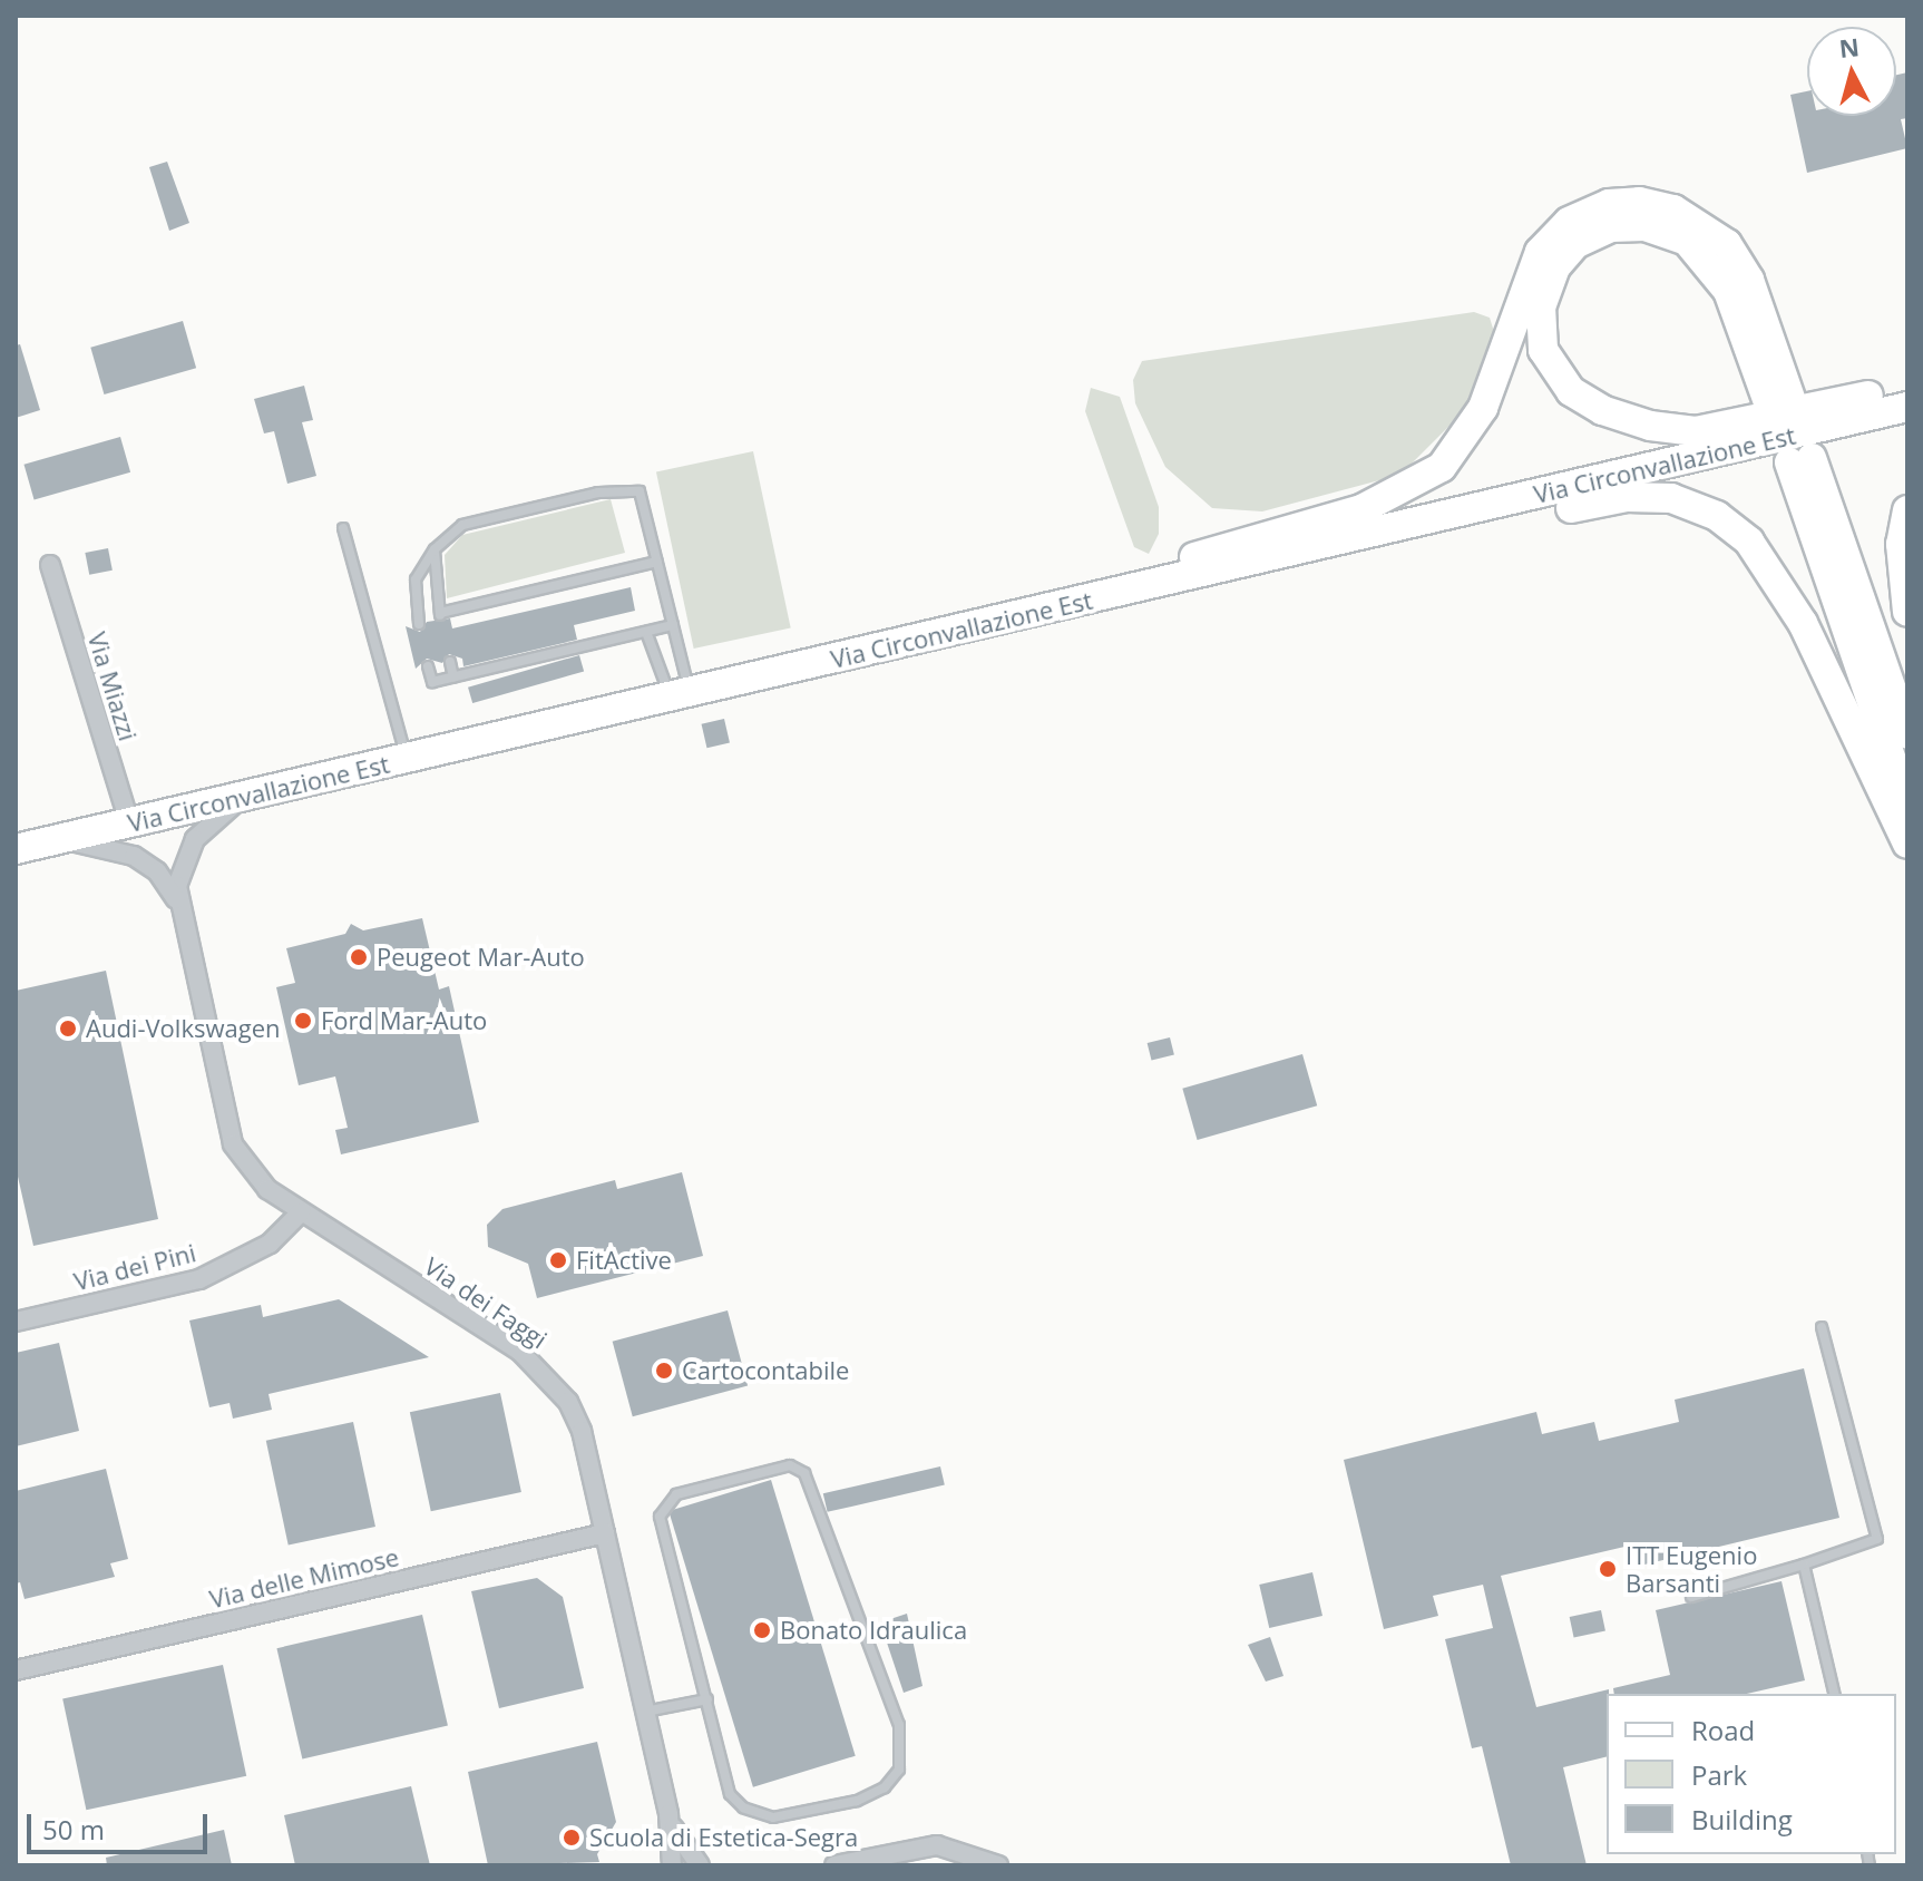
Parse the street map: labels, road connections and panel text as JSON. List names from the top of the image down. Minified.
{"streets":{"main road":["Via Circonvallazione Est"],"street":["Via Miazzi","Via dei Pini","Via dei Faggi","Via delle Mimose"]},"crossings":[["Via Circonvallazione Est","Via Miazzi"],["Via Circonvallazione Est","Via dei Faggi"],["Via dei Pini","Via dei Faggi"],["Via dei Faggi","Via delle Mimose"]],"places":["Peugeot Mar-Auto","Ford Mar-Auto","Audi-Volkswagen","FitActive","Cartocontabile","ITT Eugenio Barsanti","Bonato Idraulica","Scuola di Estetica-Segra"],"legend":["Road","Park","Building"],"scale_bar":"50 m","north":"top"}
